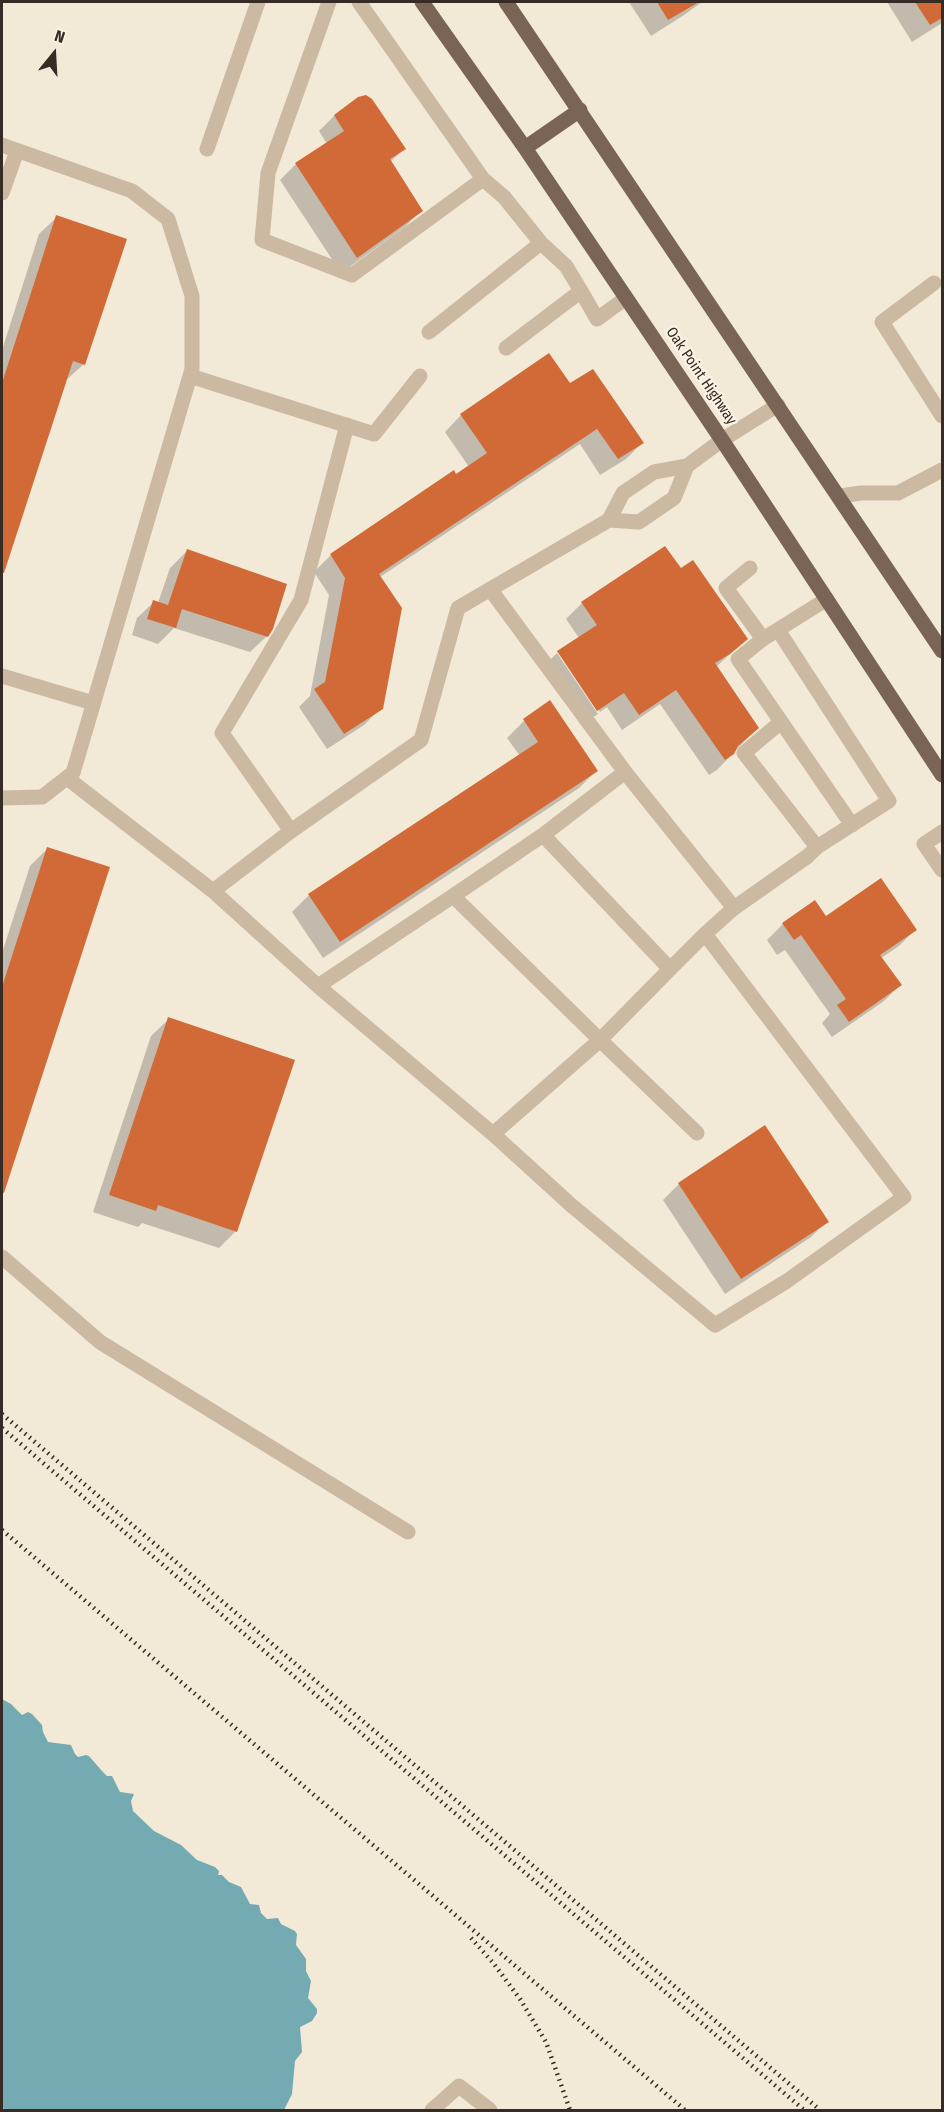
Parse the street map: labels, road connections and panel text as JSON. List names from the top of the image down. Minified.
{"streets":{"main road":["Oak Point Highway"]},"north":"top"}
